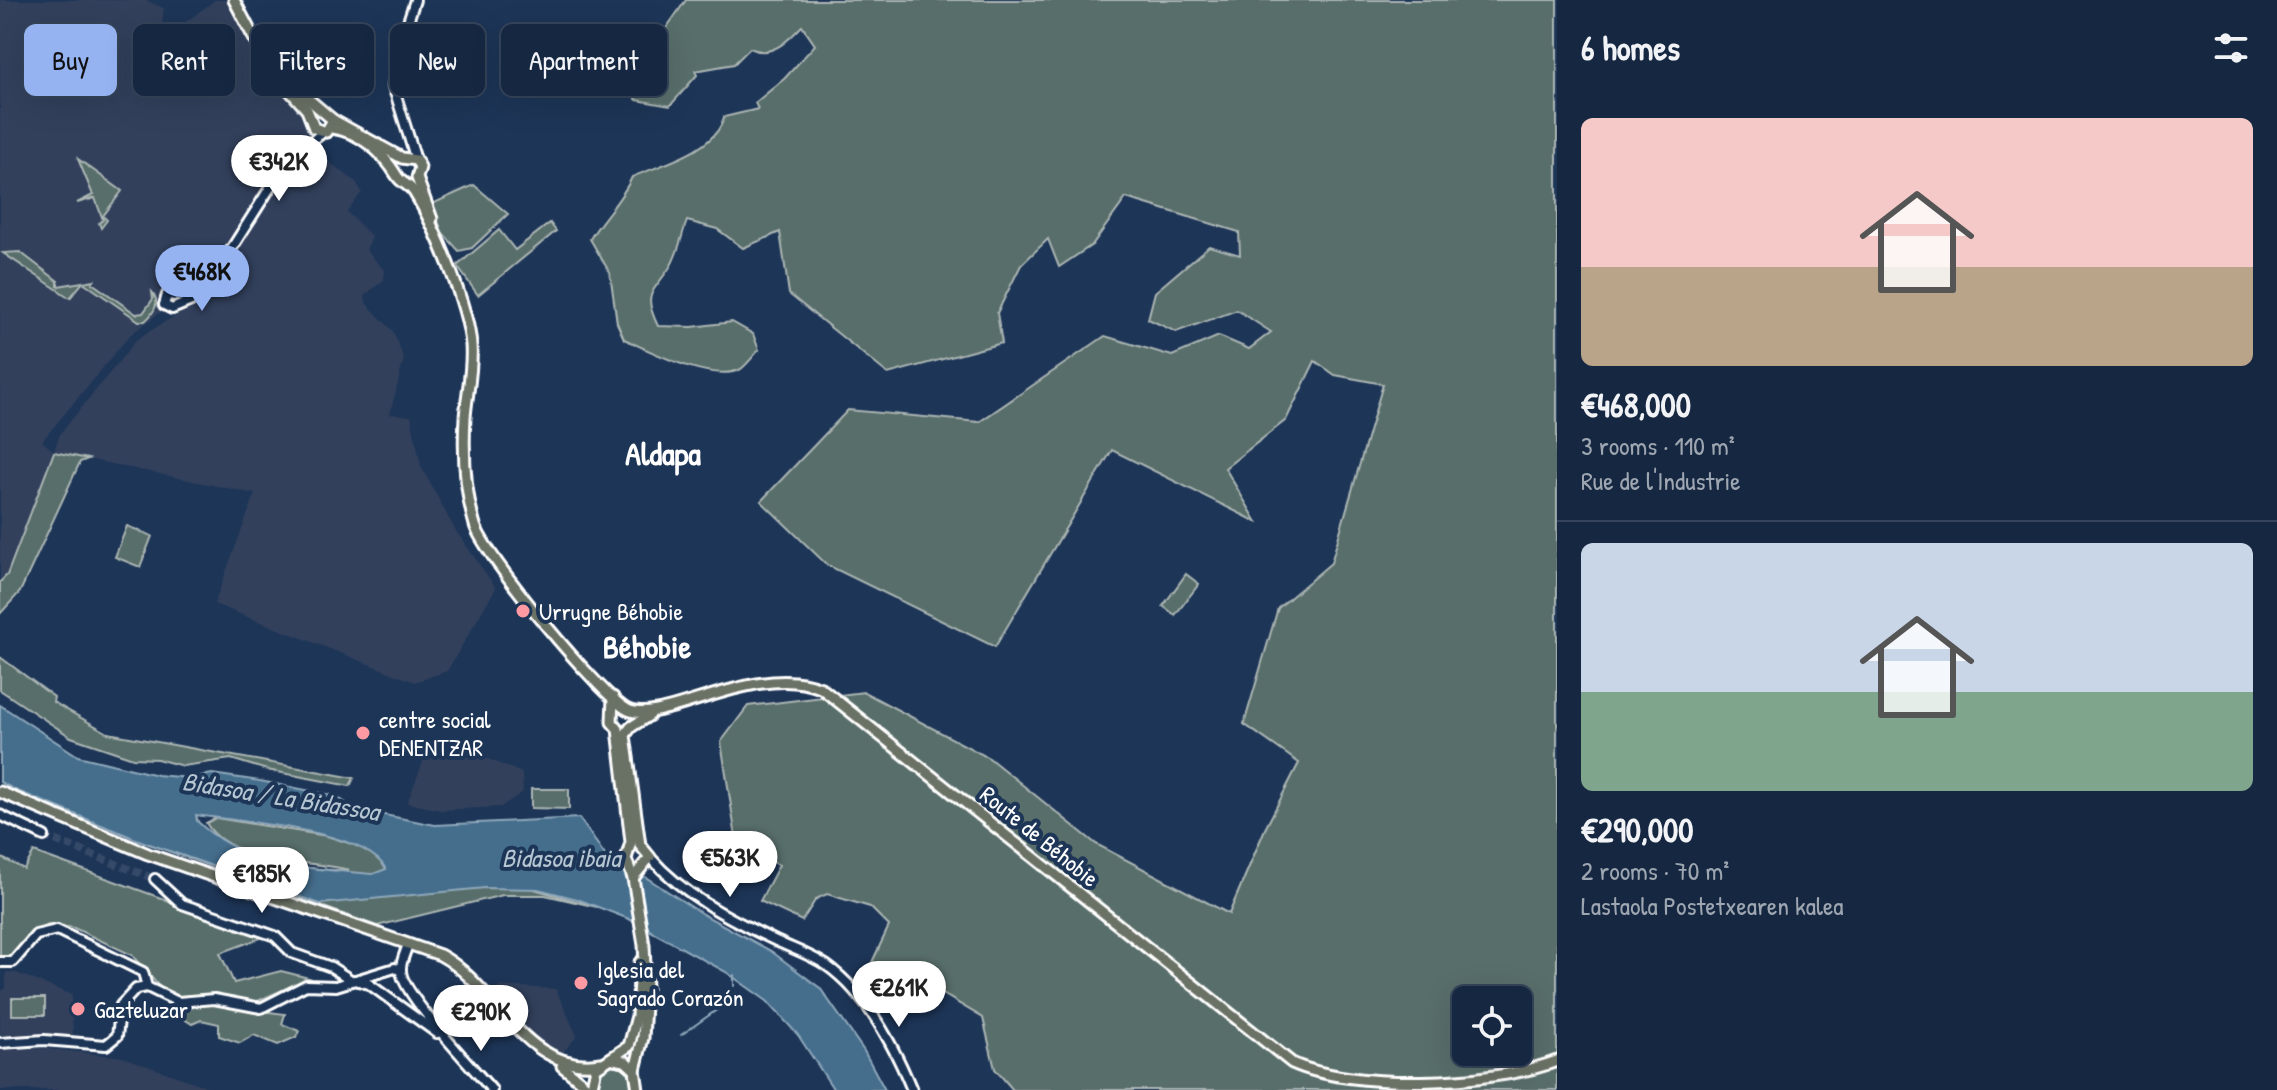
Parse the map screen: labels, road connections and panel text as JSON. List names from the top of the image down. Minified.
{"streets":{"main road":["Route de Béhobie"]},"districts":["Aldapa","Béhobie"],"water":["Bidasoa / La Bidassoa","Bidasoa ibaia"],"places":["Urrugne Béhobie","centre social DENENTZAR","Iglesia del Sagrado Corazón","Gazteluzar"],"page":{"heading":"6 homes","chip":["Buy","Rent","Filters","New","Apartment"],"list":[{"name":"€468,000","note":"3 rooms · 110 m² · Rue de l'Industrie"},{"name":"€290,000","note":"2 rooms · 70 m² · Lastaola Postetxearen kalea"}],"price":["€342K","€468K","€563K","€185K","€261K","€290K"]}}
